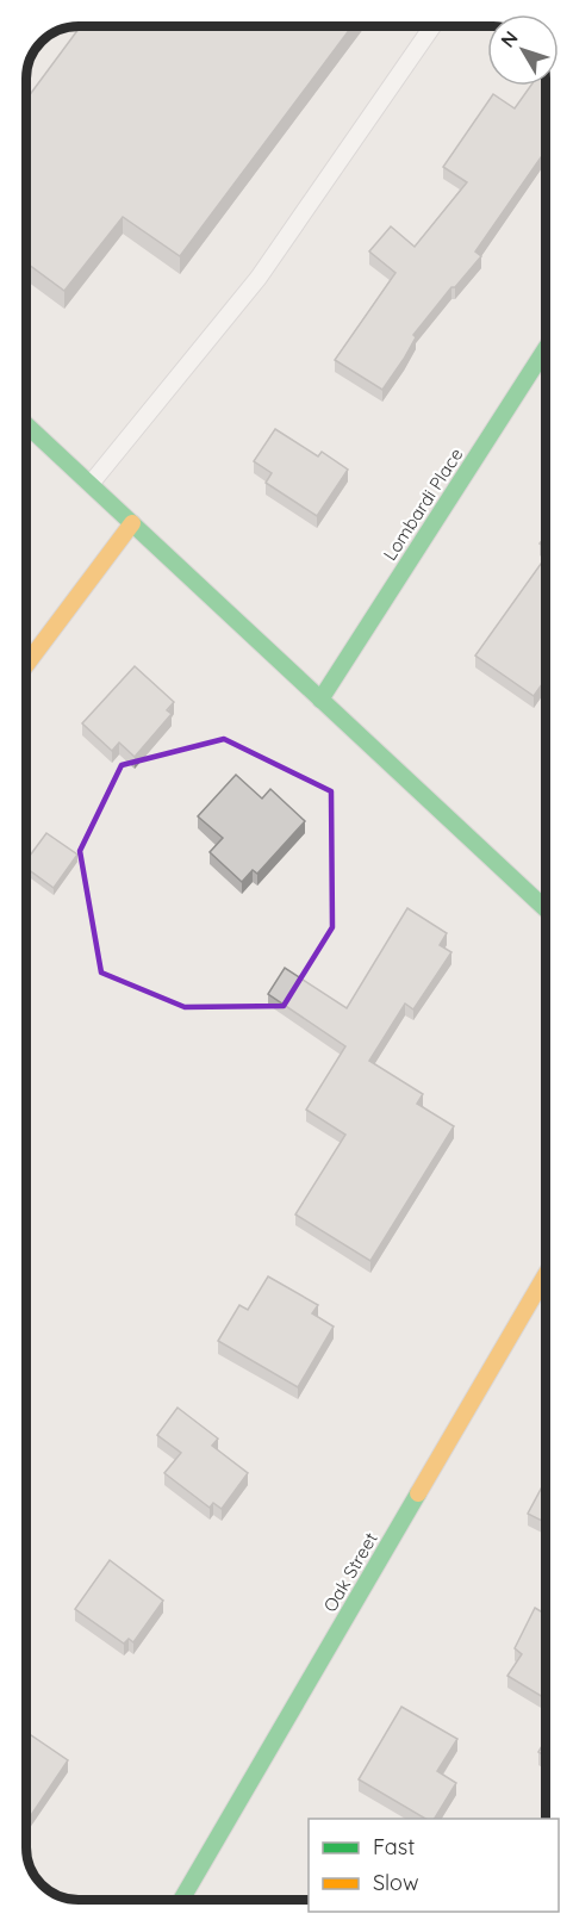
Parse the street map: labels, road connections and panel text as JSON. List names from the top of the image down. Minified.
{"streets":{"main road":["Lombardi Place","Oak Street"]},"legend":["Fast","Slow"],"north":"top left"}
